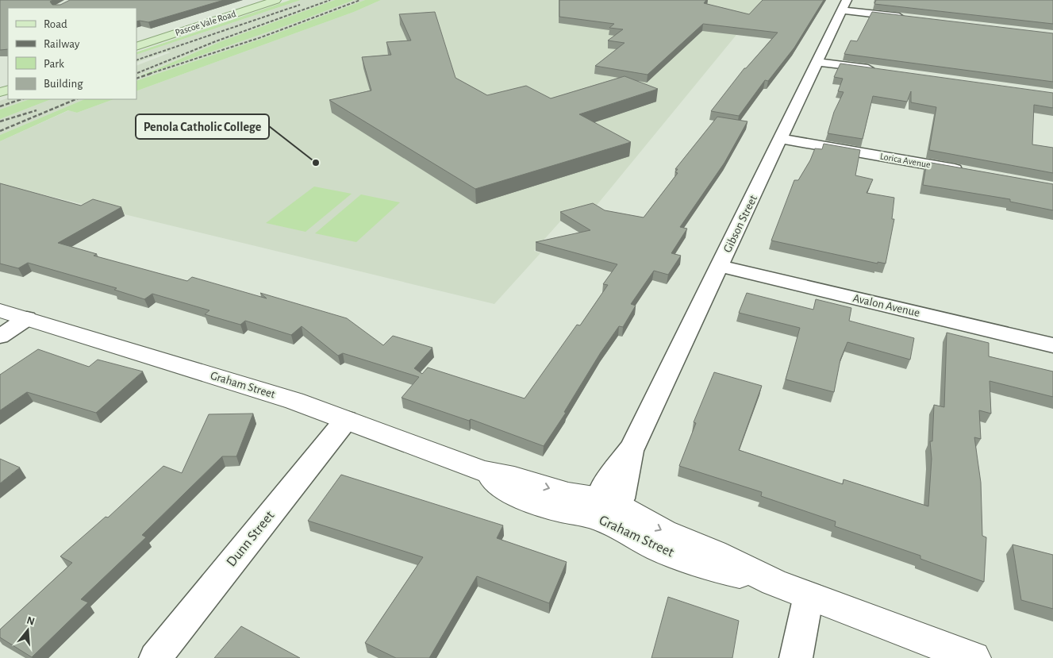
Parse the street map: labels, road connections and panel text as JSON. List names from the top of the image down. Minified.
{"streets":{"main road":["Pascoe Vale Road"],"street":["Lorica Avenue","Gibson Street","Avalon Avenue","Graham Street","Dunn Street"]},"crossings":[["Lorica Avenue","Gibson Street"],["Gibson Street","Avalon Avenue"],["Gibson Street","Graham Street"],["Graham Street","Dunn Street"]],"places":["Penola Catholic College"],"legend":["Road","Railway","Park","Building"],"north":"top"}
